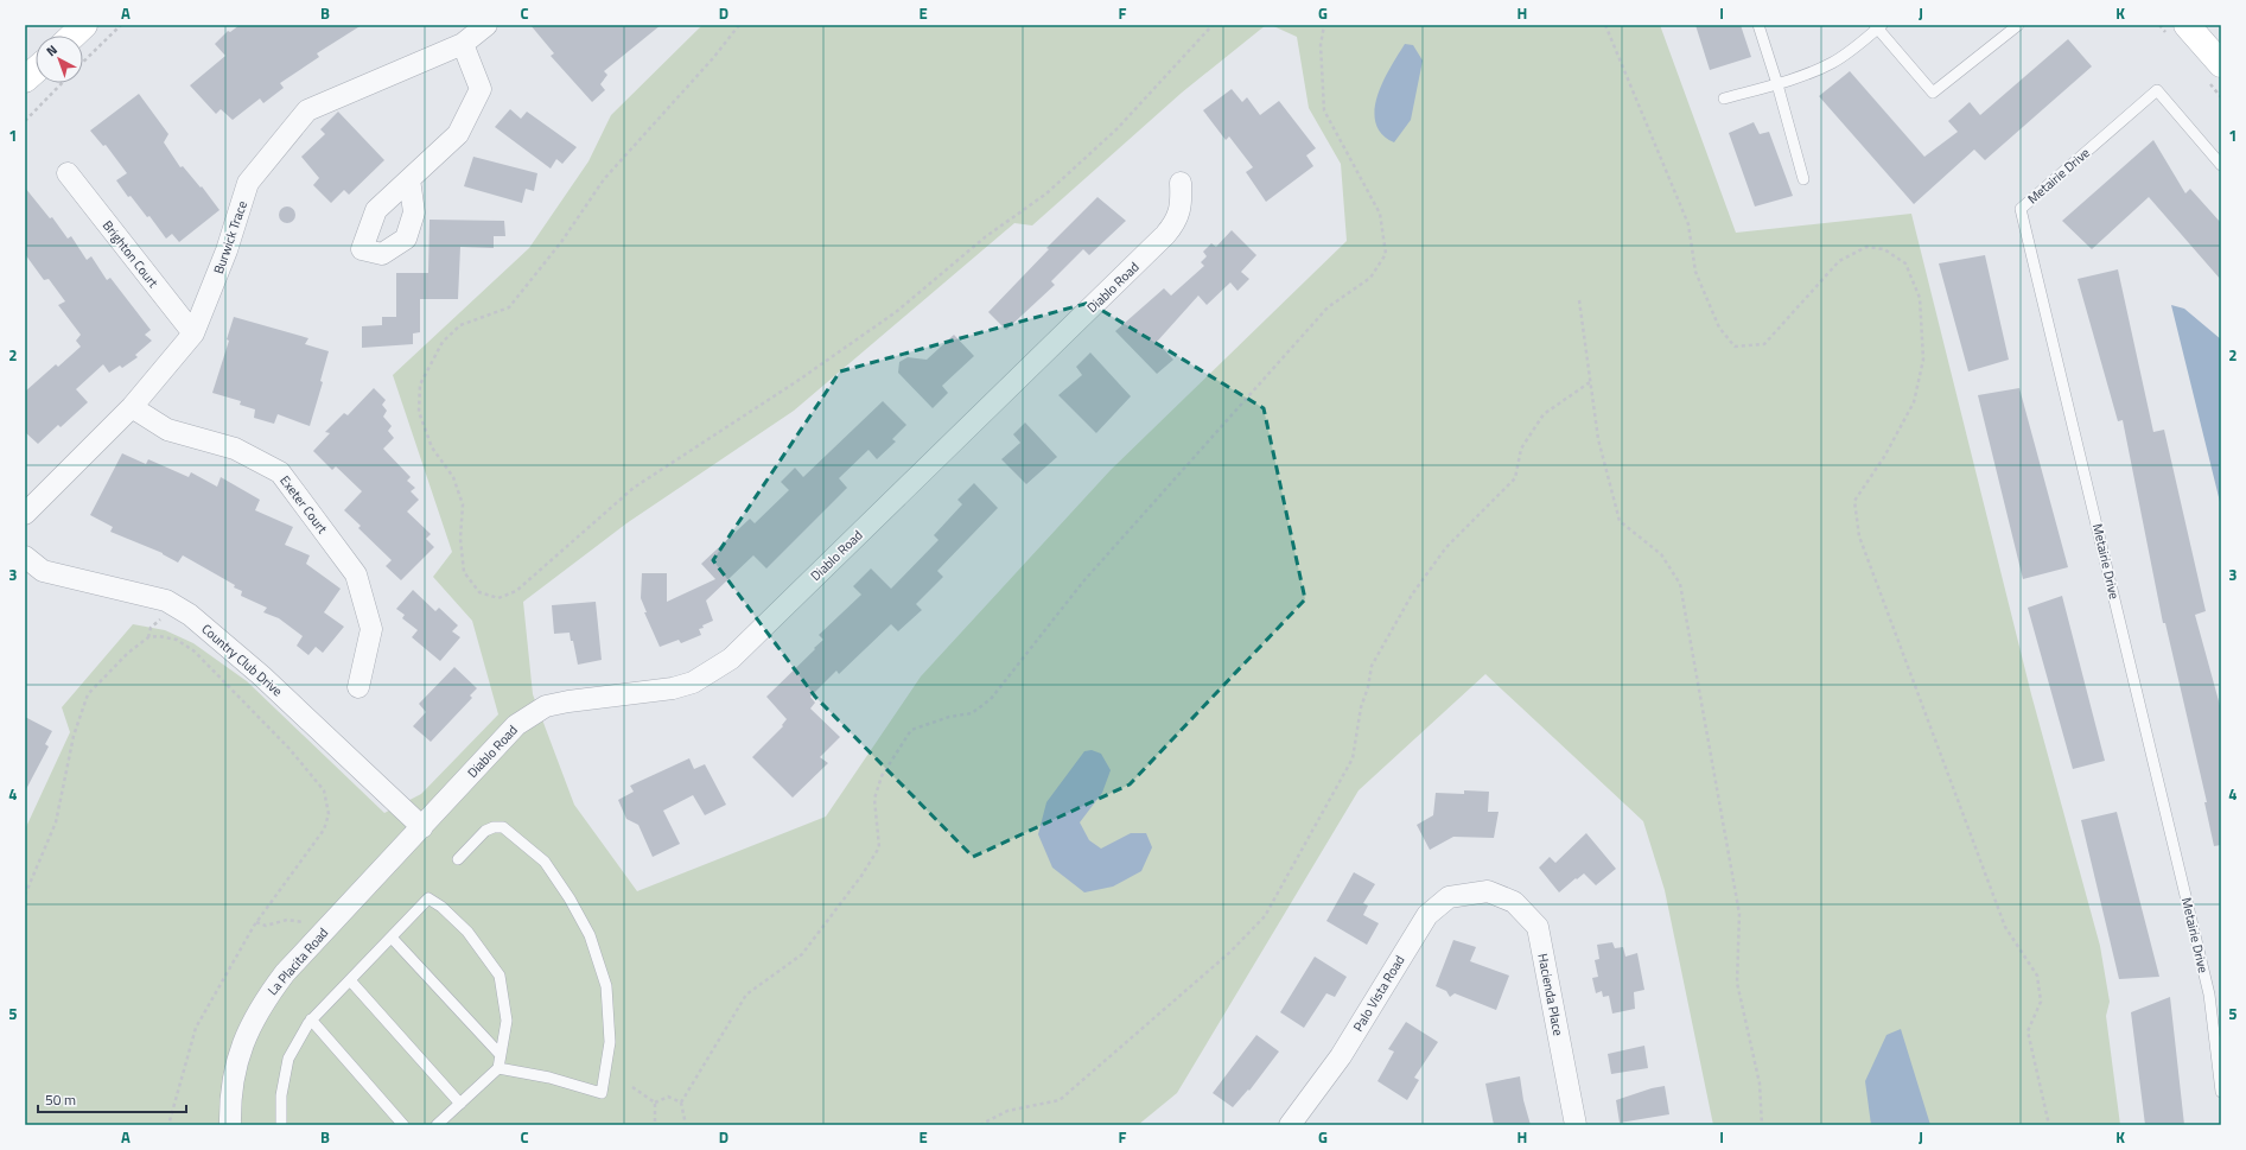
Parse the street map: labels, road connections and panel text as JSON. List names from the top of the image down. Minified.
{"streets":{"street":["Burwick Trace","Brighton Court","Diablo Road","Exeter Court","Country Club Drive","La Placita Road","Palo Vista Road","Hacienda Place"],"lane":["Metairie Drive"]},"crossings":[["Burwick Trace","Brighton Court"],["Burwick Trace","Exeter Court"],["Diablo Road","Country Club Drive"],["Diablo Road","La Placita Road"],["Country Club Drive","La Placita Road"],["Palo Vista Road","Hacienda Place"]],"scale_bar":"50 m","north":"top left","grid":{"columns":["A","B","C","D","E","F","G","H","I","J","K"],"rows":["1","2","3","4","5"]}}
